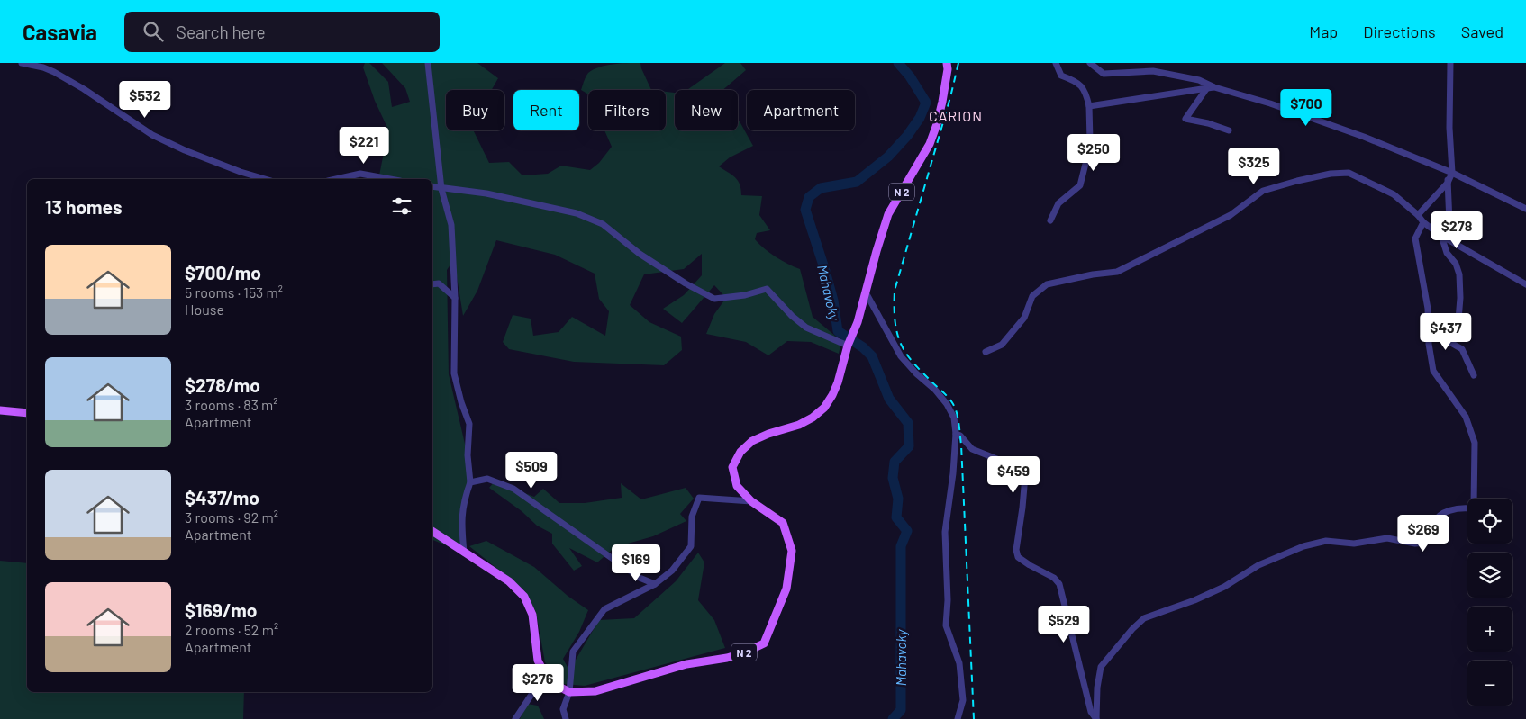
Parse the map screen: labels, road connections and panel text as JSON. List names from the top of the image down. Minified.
{"streets":{"main road":["N 2"]},"districts":["CARION"],"water":["Mahavoky"],"page":{"header":"Casavia","search":"Search here","nav":["Map","Directions","Saved"],"price":["$532","$700","$221","$250","$325","$278","$437","$509","$459","$269","$169","$529","$276"],"chip":["Buy","Rent","Filters","New","Apartment"],"heading":"13 homes","list":[{"name":"$700/mo","note":"5 rooms · 153 m² · House"},{"name":"$278/mo","note":"3 rooms · 83 m² · Apartment"},{"name":"$437/mo","note":"3 rooms · 92 m² · Apartment"},{"name":"$169/mo","note":"2 rooms · 52 m² · Apartment"}],"map_buttons":["+","−"]}}
